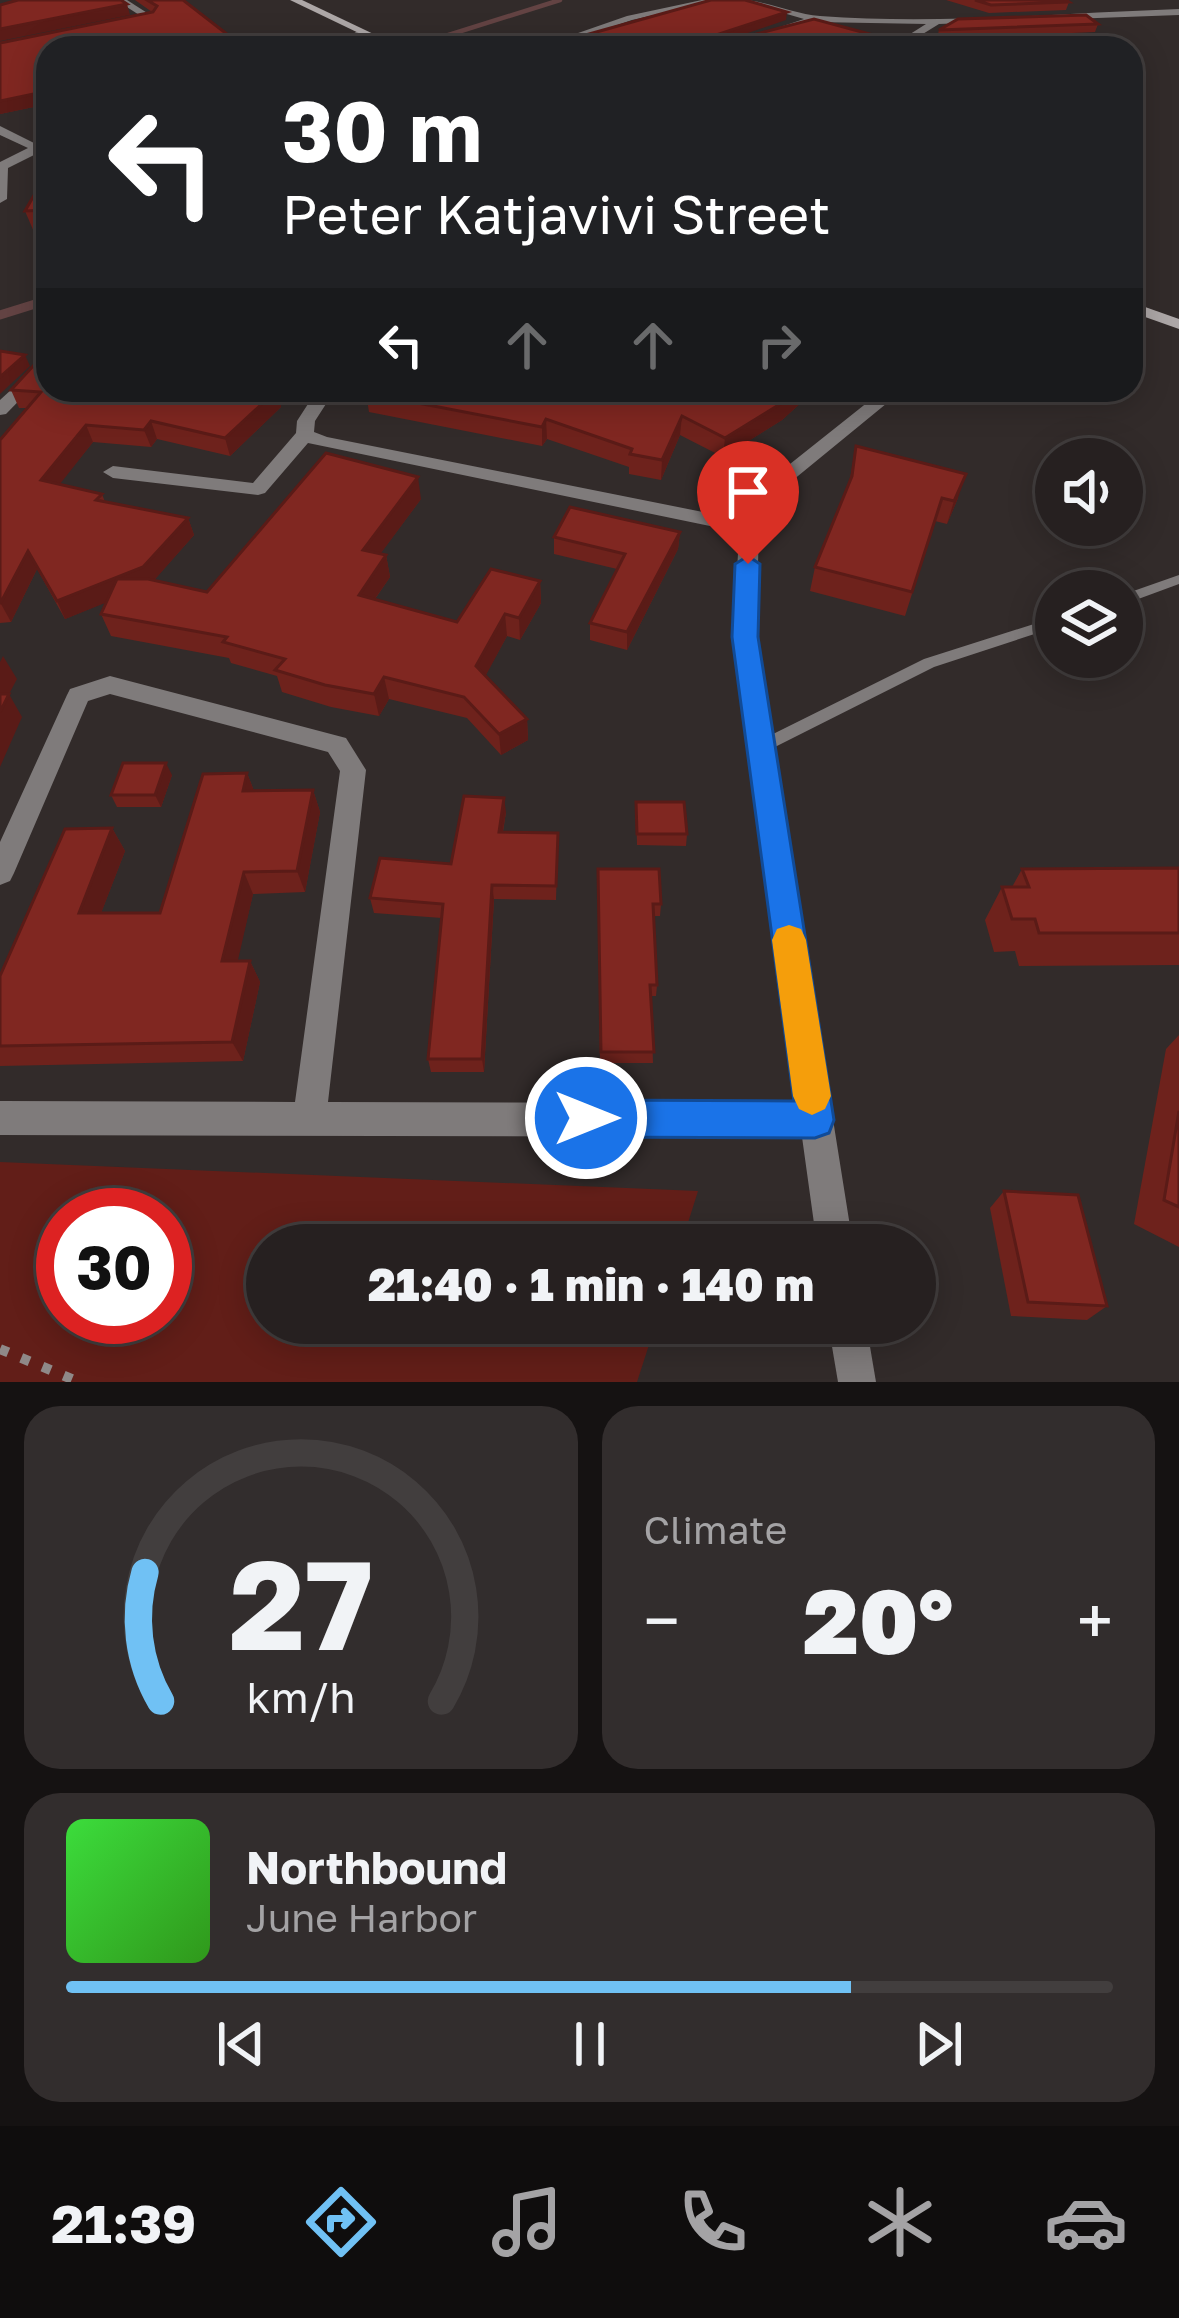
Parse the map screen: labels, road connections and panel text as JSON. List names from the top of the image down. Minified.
{"page":{"turn":["30 m","Peter Katjavivi Street"],"limit":"30","trip":"21:40 · 1 min · 140 m","tile":"Climate","heat":["−","20°","+"],"song":["Northbound","June Harbor"],"tabs":"21:39","gauge":["27","km/h"]}}
